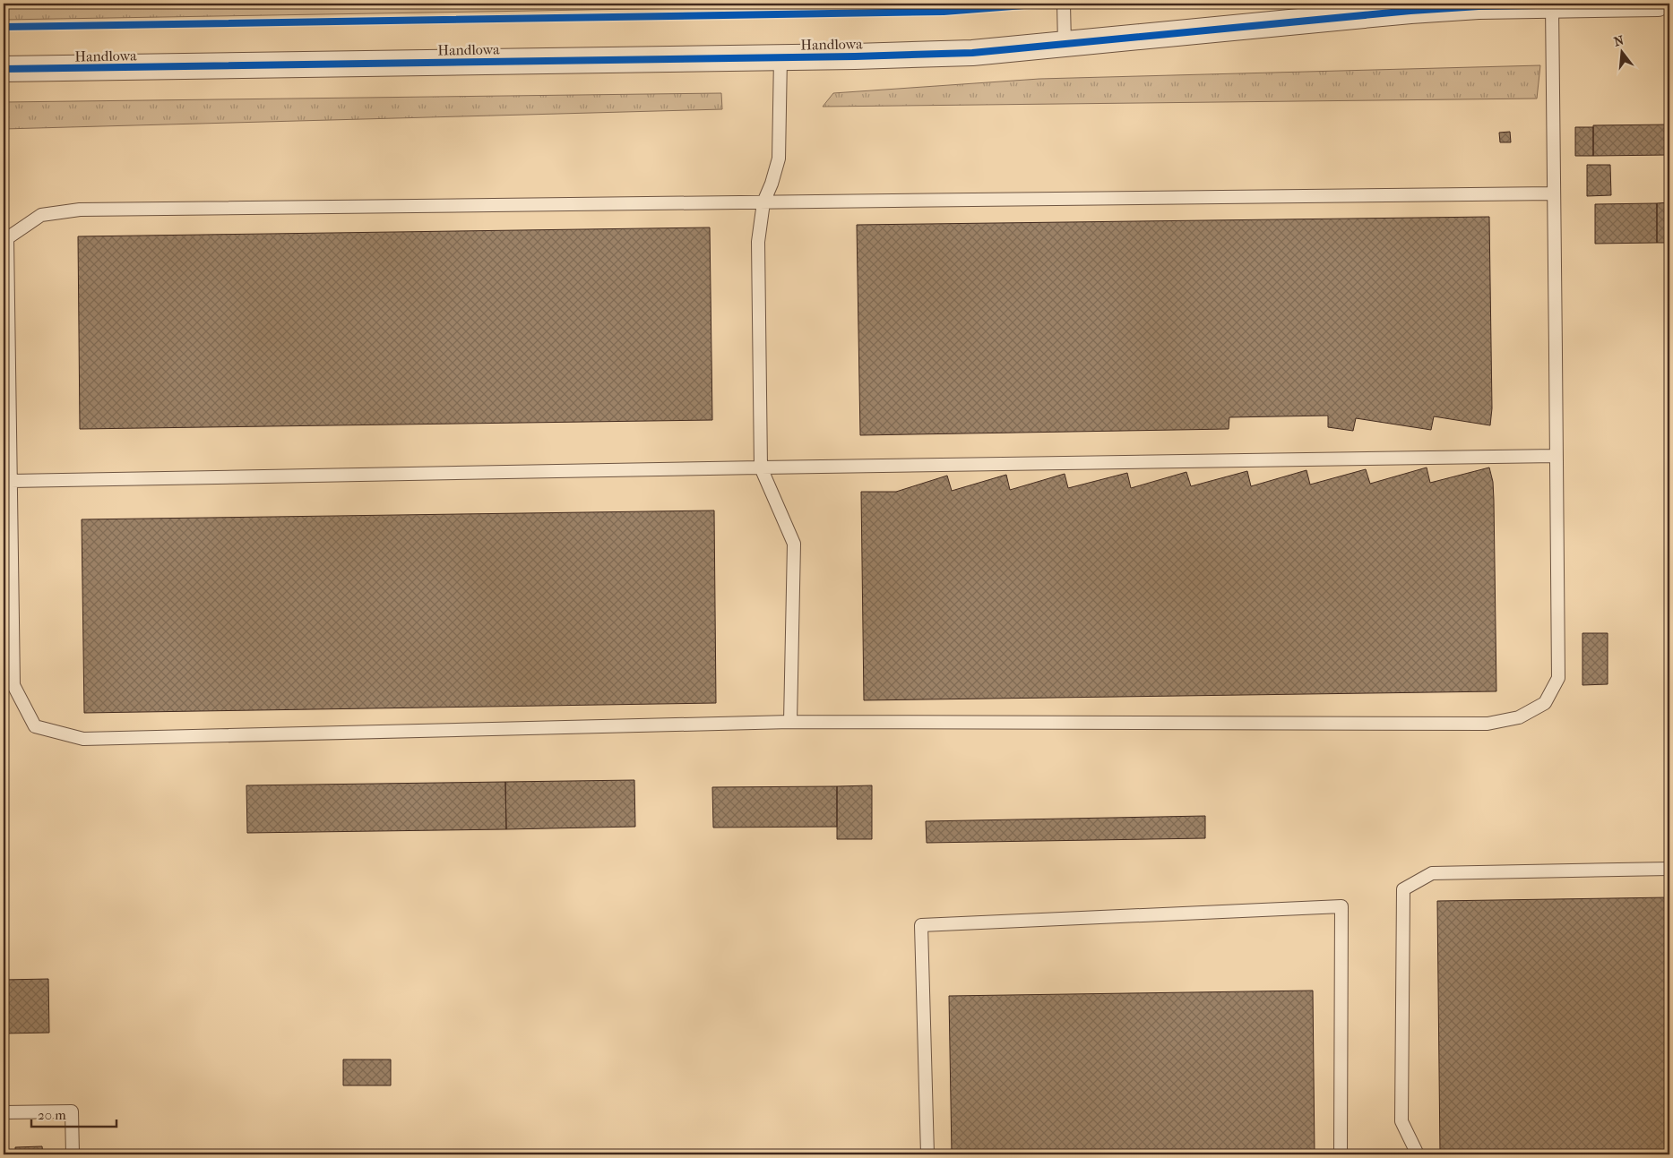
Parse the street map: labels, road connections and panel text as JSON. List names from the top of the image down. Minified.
{"streets":{"street":["Handlowa"]},"scale_bar":"20 m","north":"top"}
